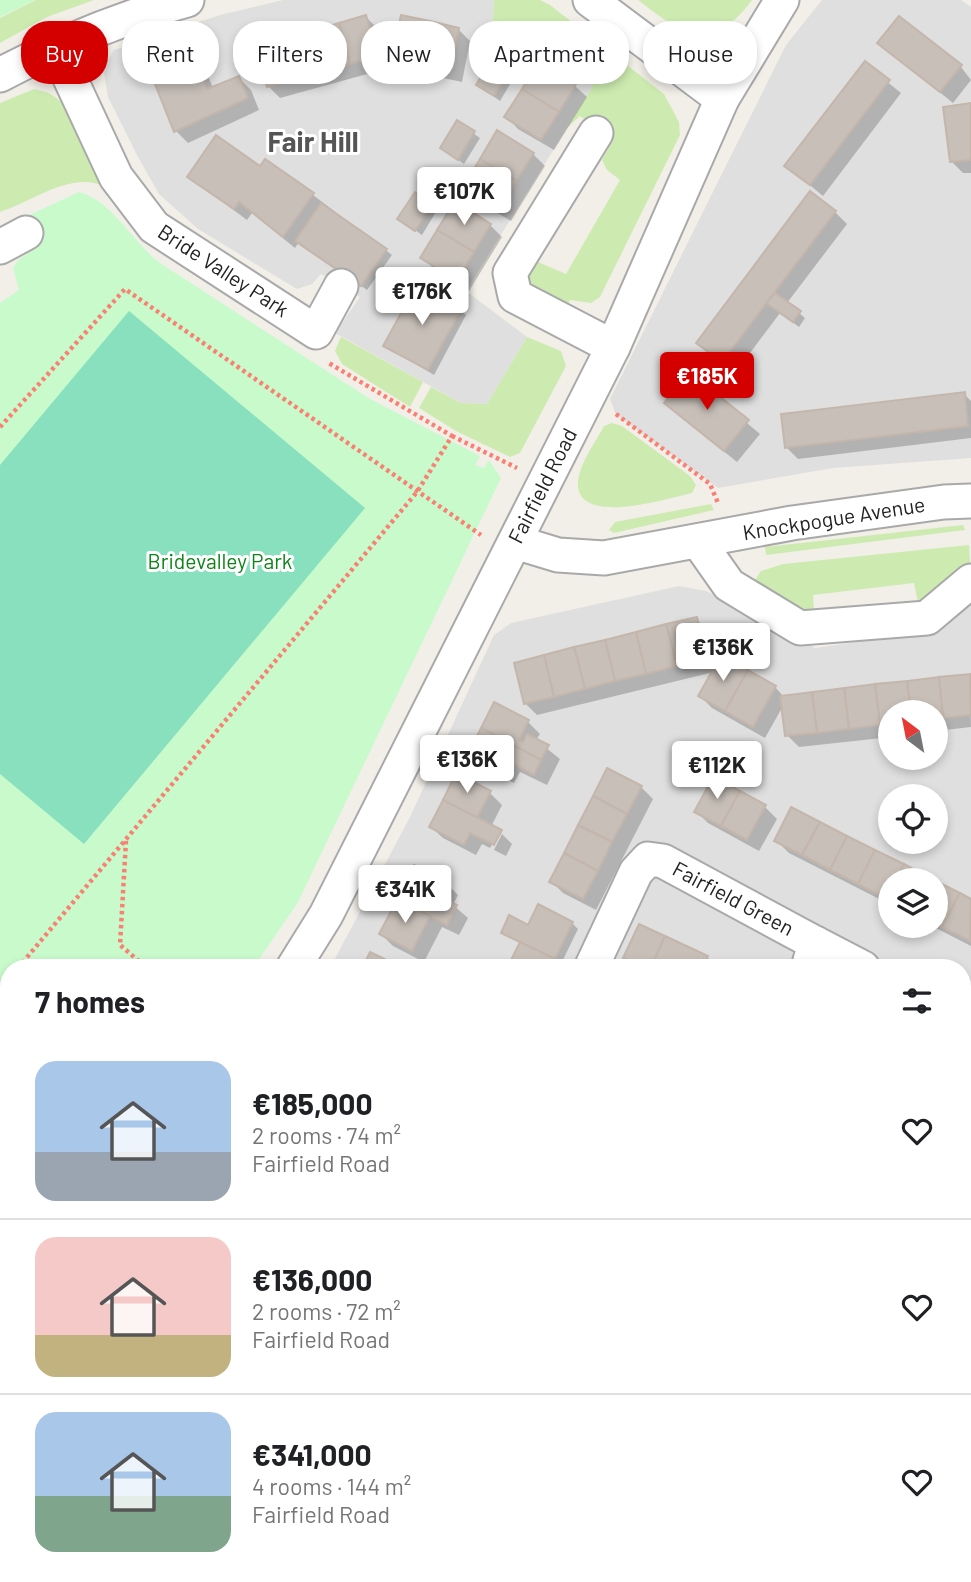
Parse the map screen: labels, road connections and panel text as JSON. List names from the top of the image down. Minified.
{"streets":{"street":["Bride Valley Park","Fairfield Road","Knockpogue Avenue","Fairfield Green"]},"crossings":[["Fairfield Road","Knockpogue Avenue"]],"districts":["Fair Hill"],"parks":["Bridevalley Park"],"north":"top left","page":{"chip":["Buy","Rent","Filters","New","Apartment","House"],"price":["€107K","€176K","€185K","€136K","€136K","€112K","€341K"],"heading":"7 homes","list":[{"name":"€185,000","note":"2 rooms · 74 m² · Fairfield Road"},{"name":"€136,000","note":"2 rooms · 72 m² · Fairfield Road"},{"name":"€341,000","note":"4 rooms · 144 m² · Fairfield Road"}]}}
